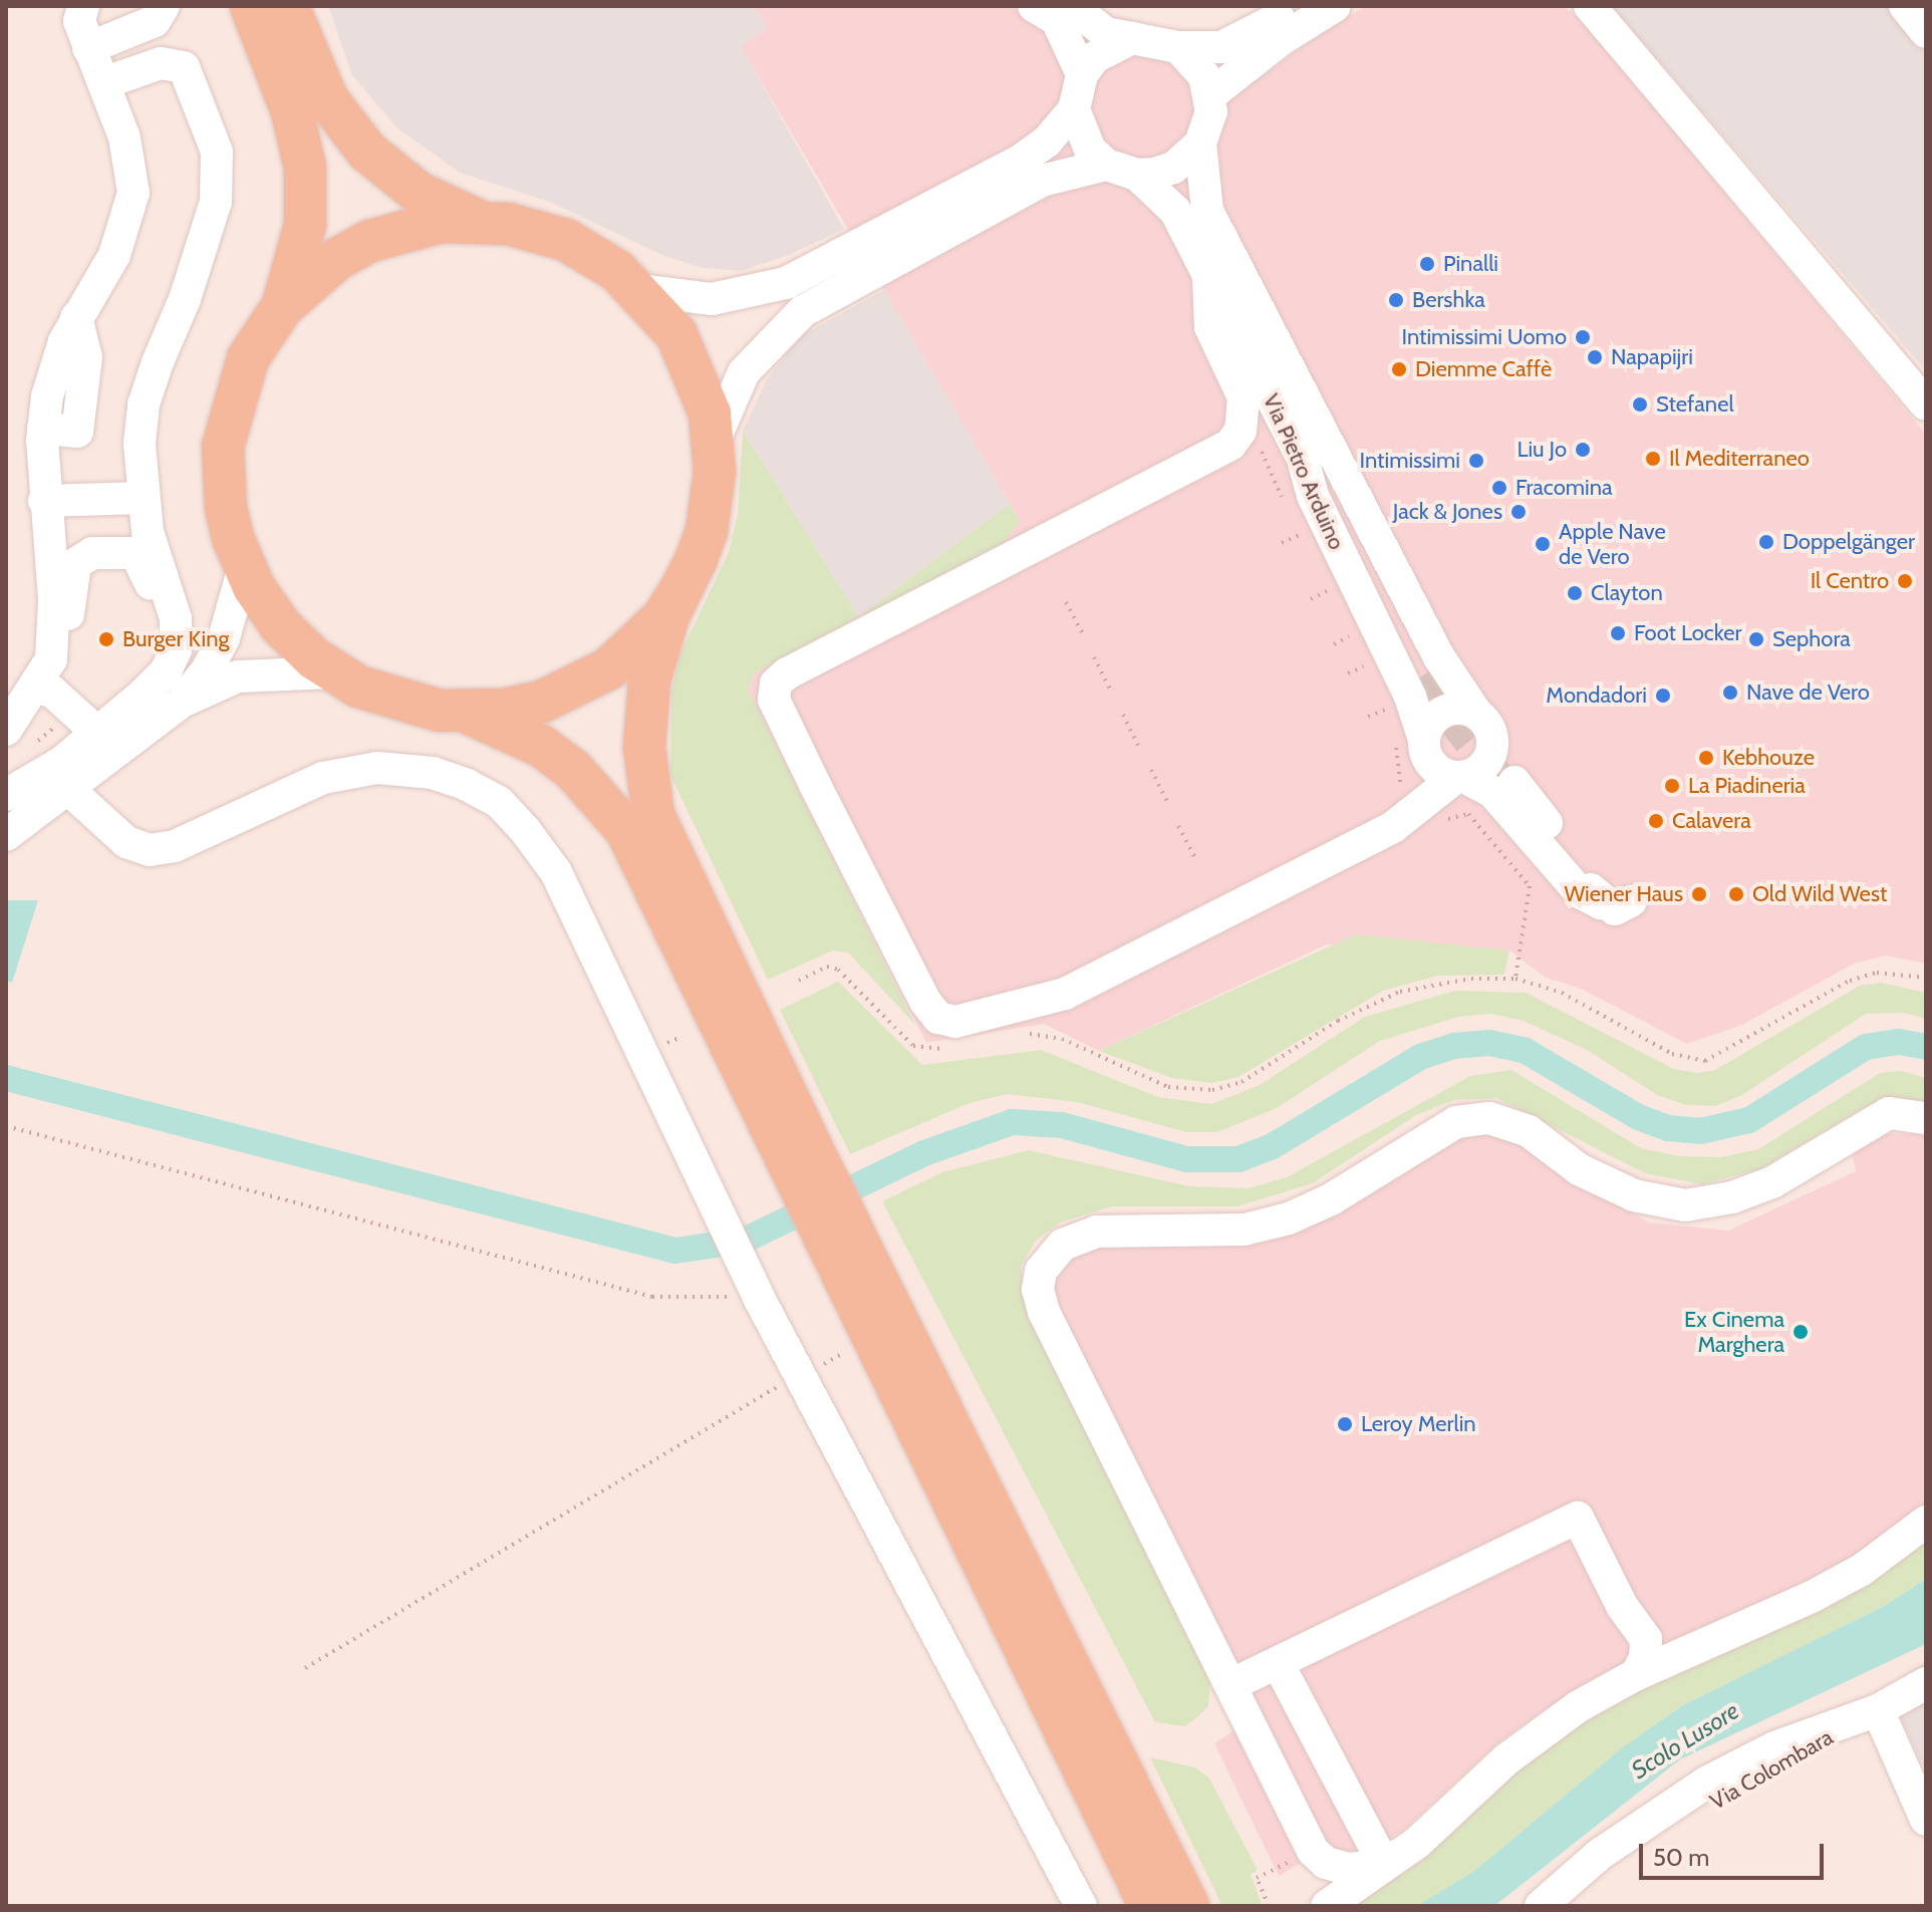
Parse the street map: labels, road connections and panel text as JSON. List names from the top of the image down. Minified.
{"streets":{"street":["Via Pietro Arduino","Via Colombara"]},"water":["Scolo Lusore"],"places":["Pinalli","Bershka","Intimissimi Uomo","Napapijri","Diemme Caffè","Stefanel","Liu Jo","Il Mediterraneo","Intimissimi","Fracomina","Jack & Jones","Doppelgänger","Apple Nave de Vero","Il Centro","Clayton","Foot Locker","Burger King","Sephora","Nave de Vero","Mondadori","Kebhouze","La Piadineria","Calavera","Wiener Haus","Old Wild West","Ex Cinema Marghera","Leroy Merlin"],"scale_bar":"50 m"}
